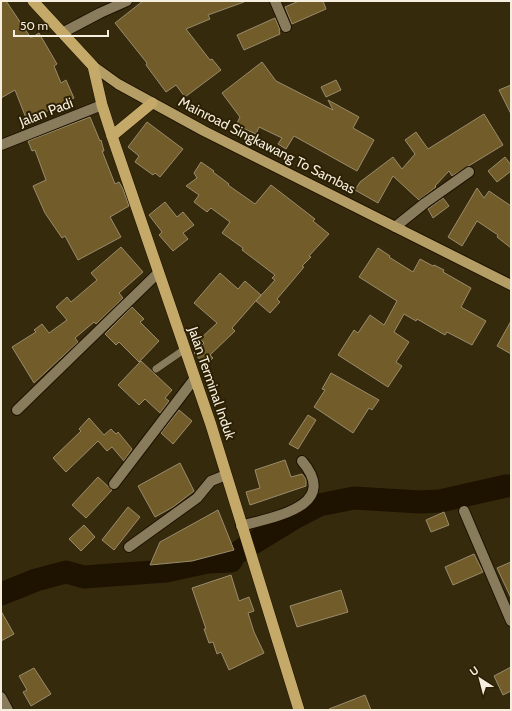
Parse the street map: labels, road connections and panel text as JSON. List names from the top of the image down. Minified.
{"streets":{"highway":["Mainroad Singkawang To Sambas","Jalan Terminal Induk"],"street":["Jalan Padi"]},"crossings":[["Jalan Padi","Jalan Terminal Induk"],["Mainroad Singkawang To Sambas","Jalan Terminal Induk"]],"scale_bar":"50 m","north":"top left"}
